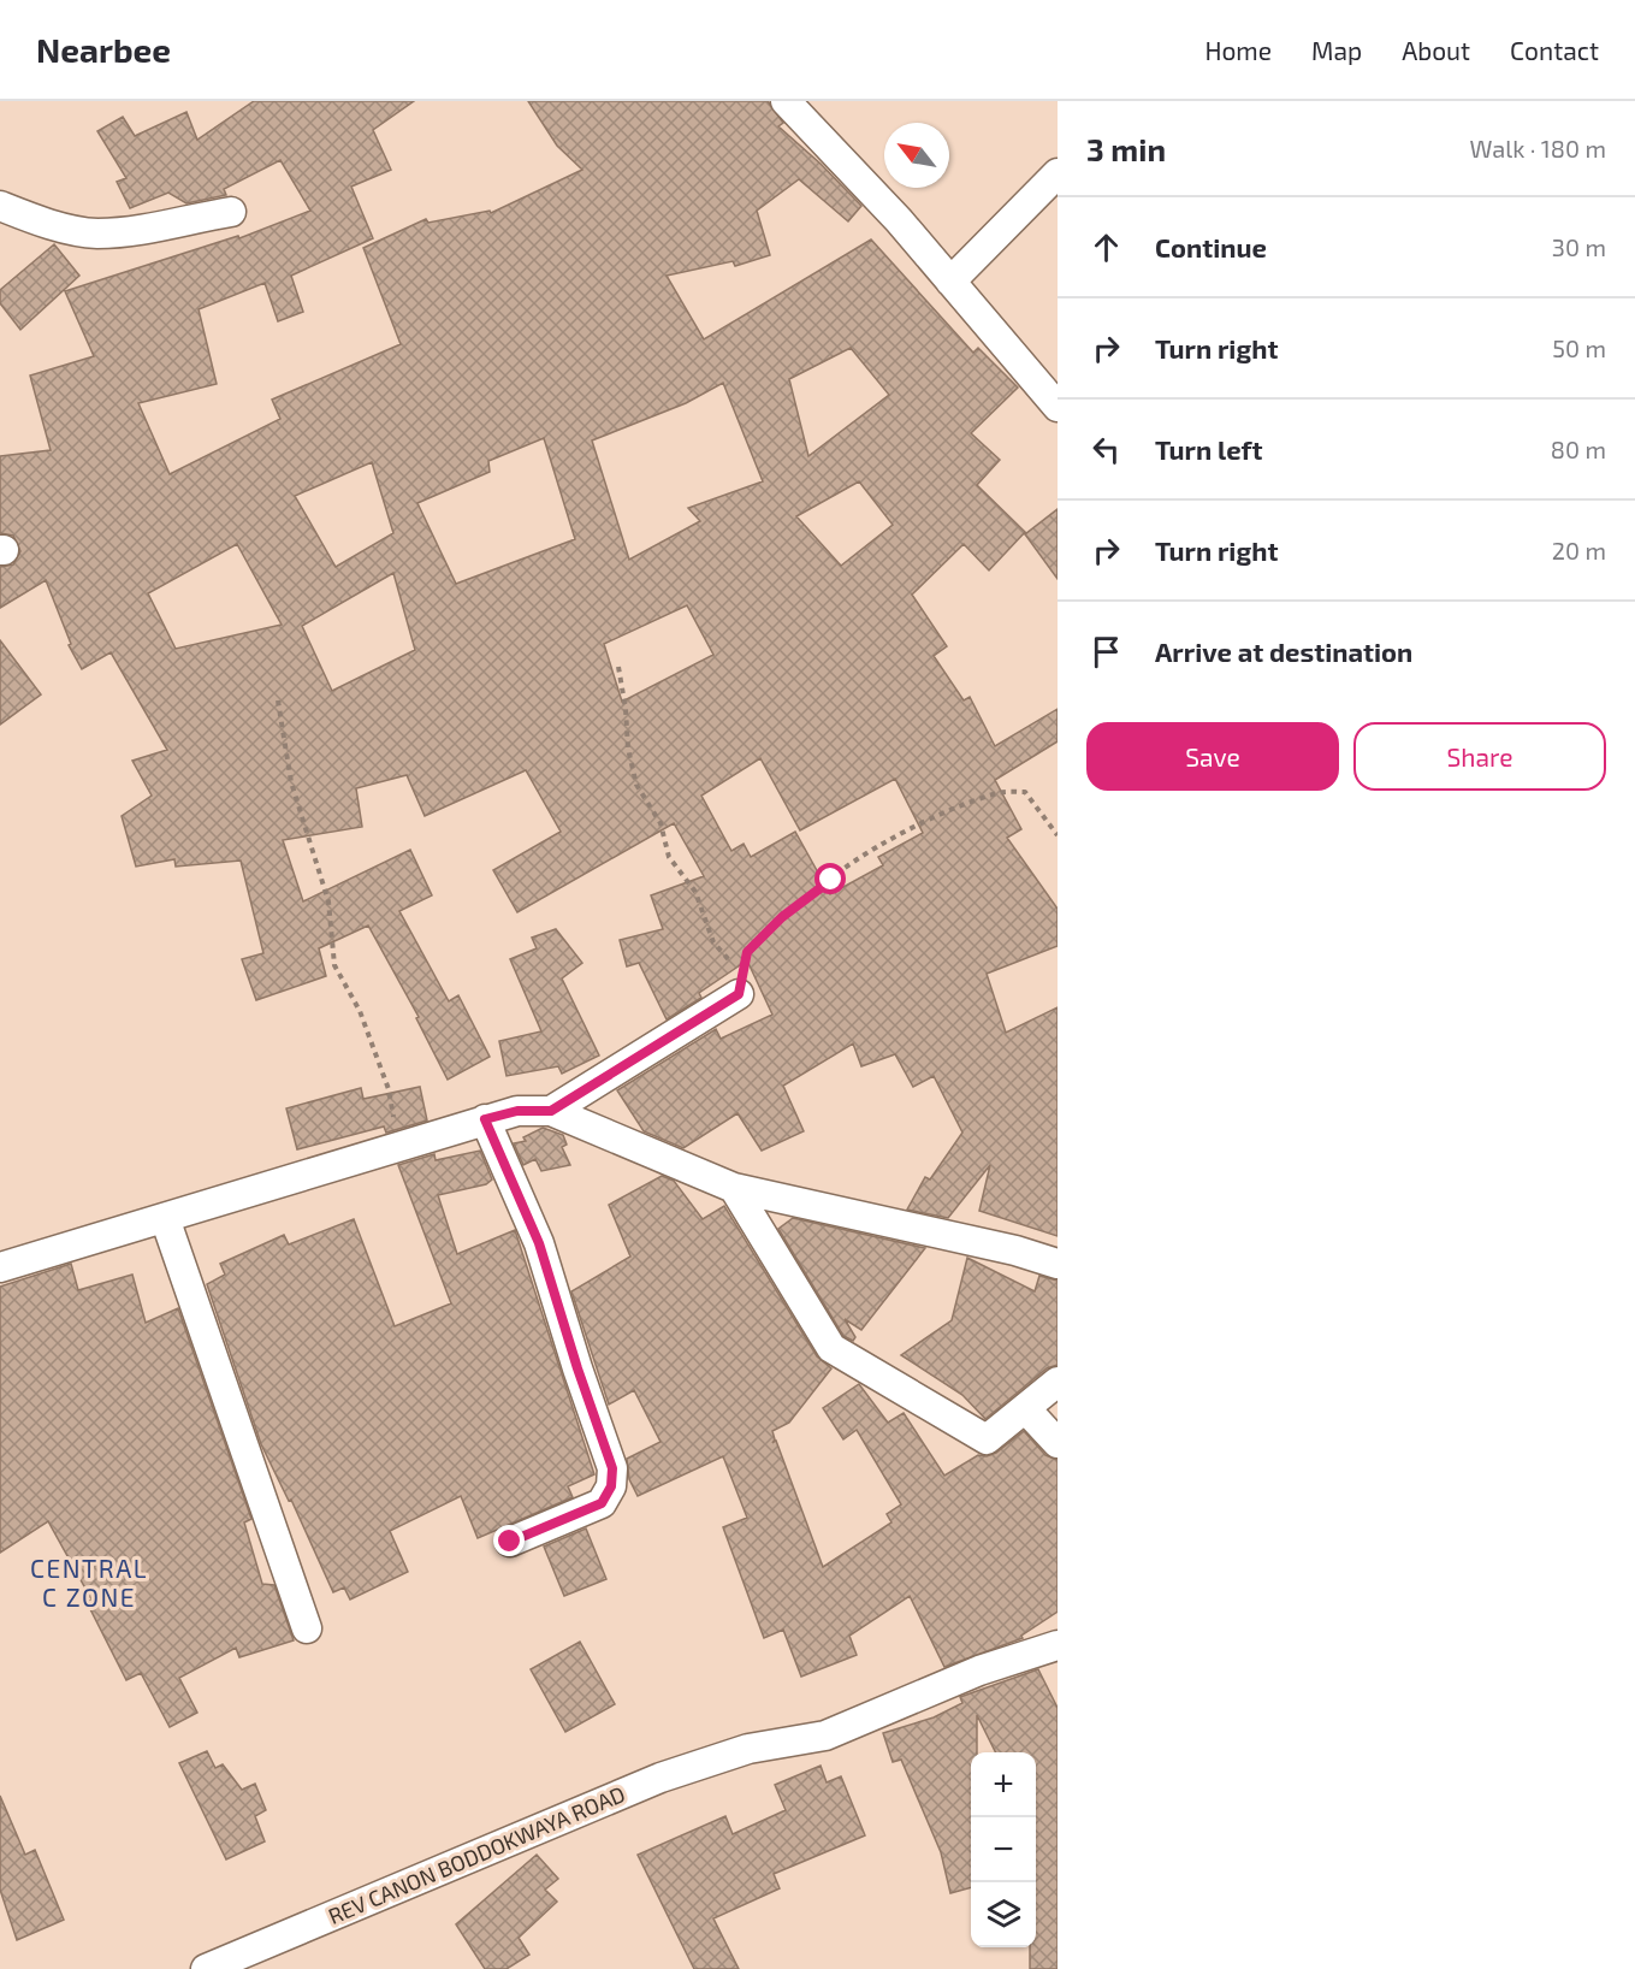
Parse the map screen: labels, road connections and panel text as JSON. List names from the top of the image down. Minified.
{"streets":{"street":["REV CANON BODDOKWAYA ROAD"]},"districts":["CENTRAL C ZONE"],"north":"top left","page":{"header":"Nearbee","nav":["Home","Map","About","Contact"],"heading":["3 min","Walk · 180 m"],"list":[["Continue","30 m"],["Turn right","50 m"],["Turn left","80 m"],["Turn right","20 m"],"Arrive at destination"],"buttons":["Save","Share"],"map_buttons":["+","−"]}}
